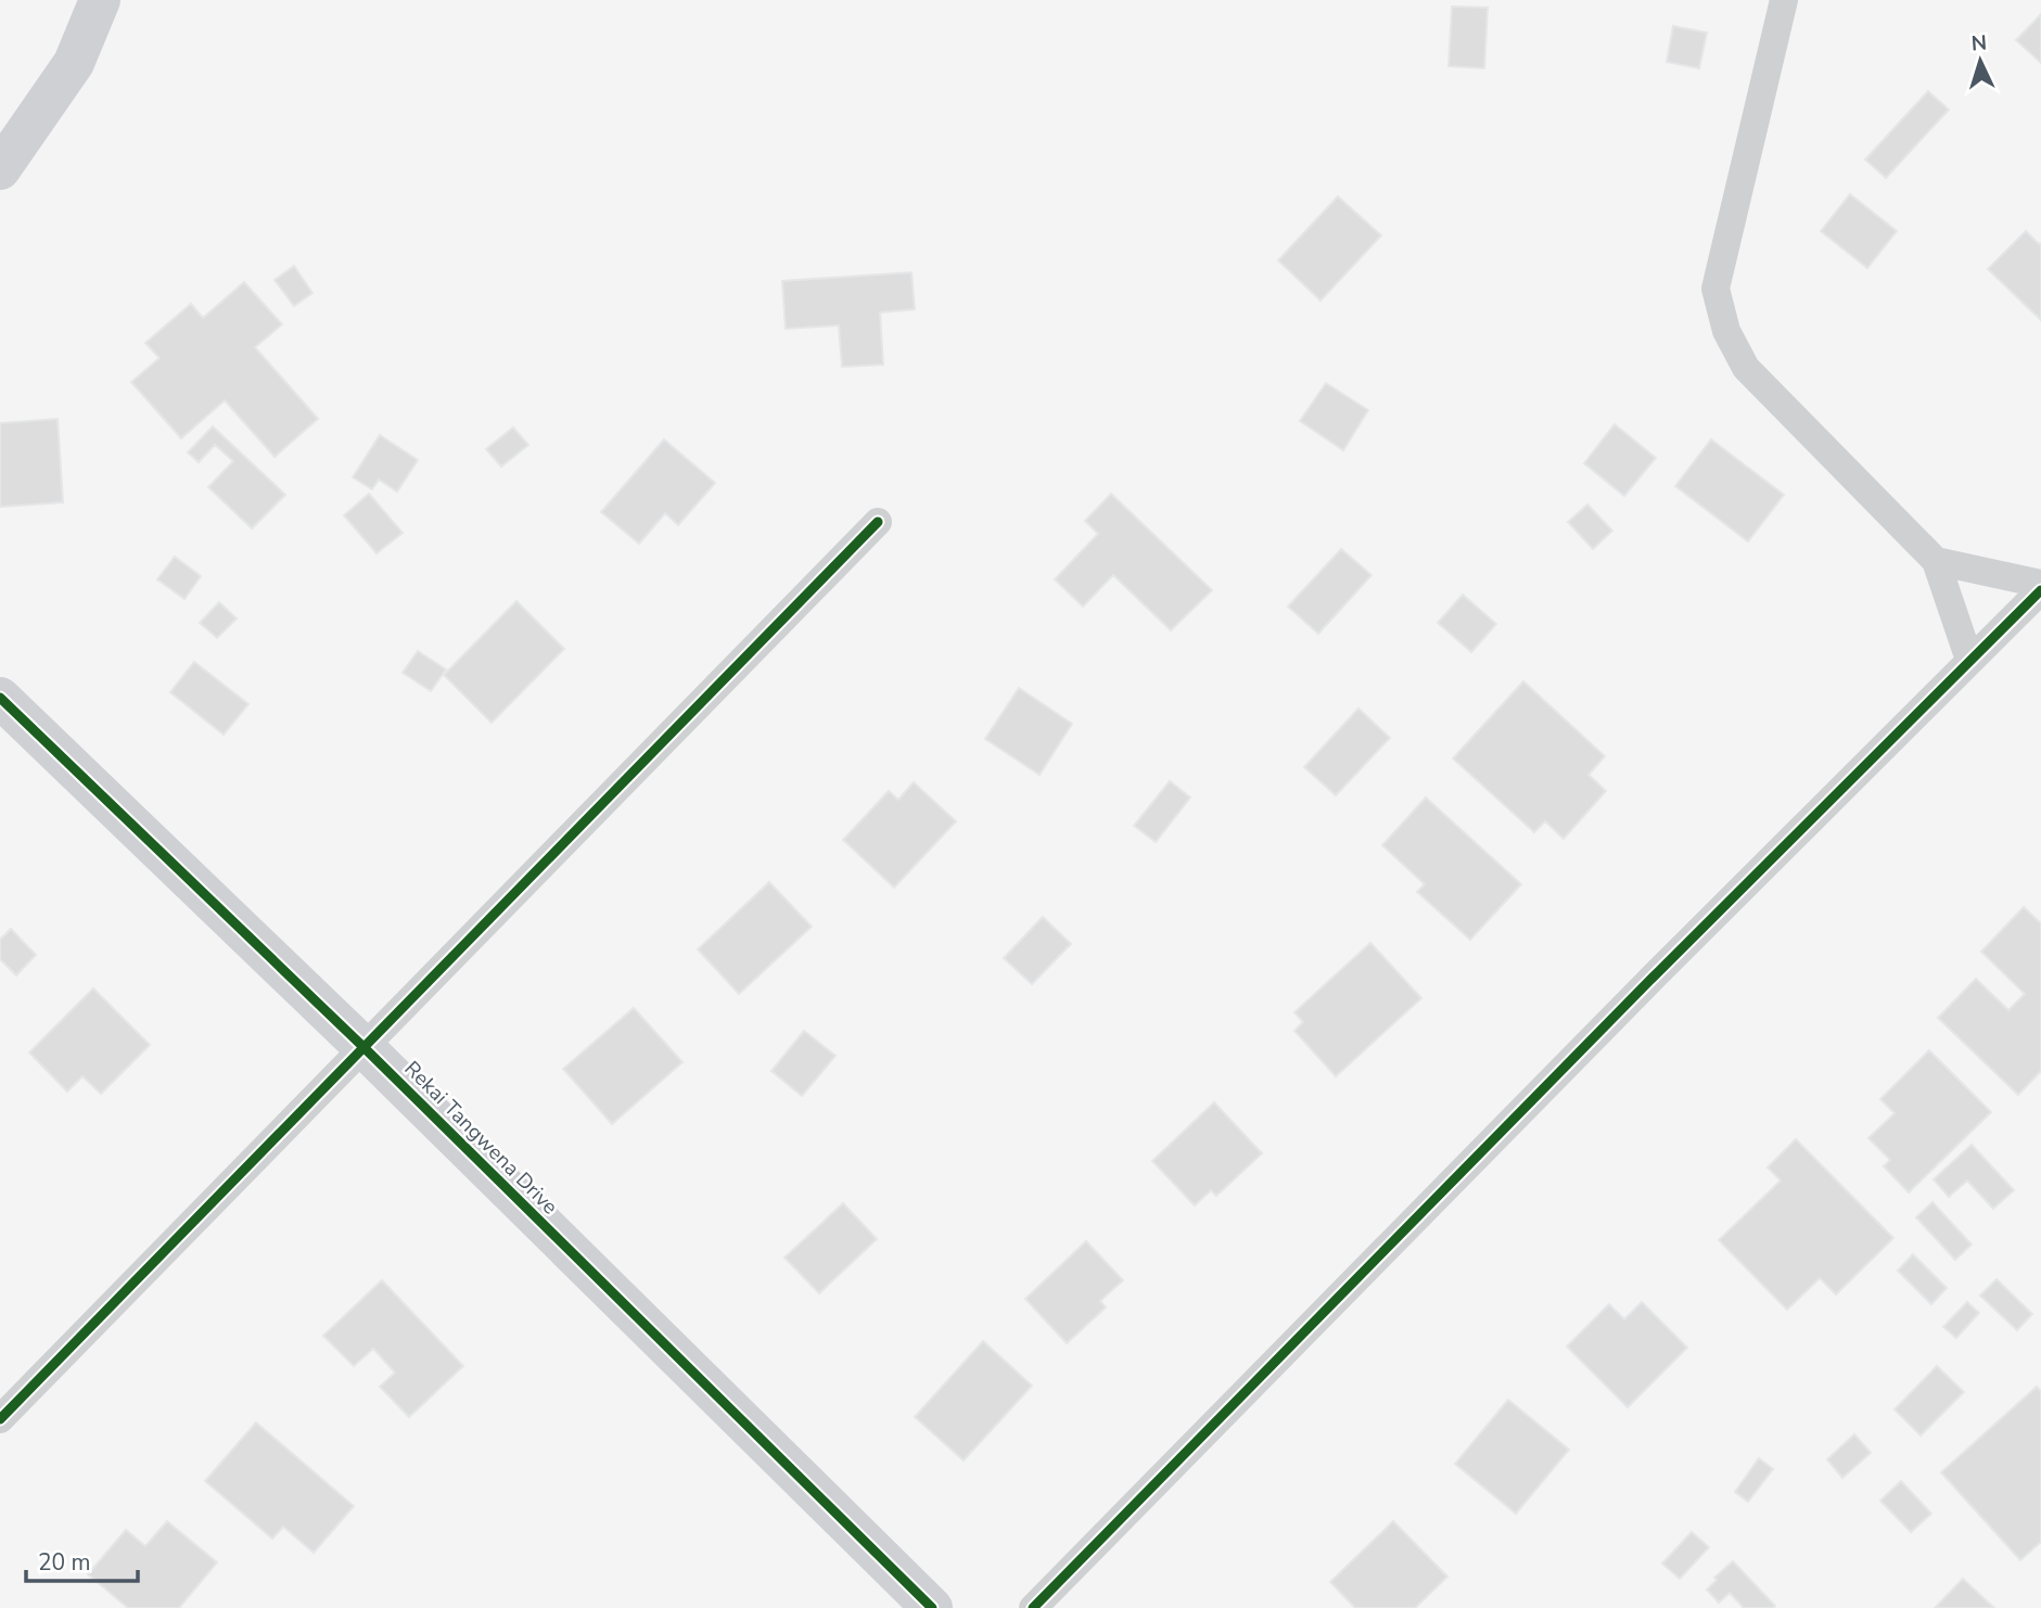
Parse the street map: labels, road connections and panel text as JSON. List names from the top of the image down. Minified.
{"streets":{"street":["Rekai Tangwena Drive"]},"scale_bar":"20 m","north":"top"}
